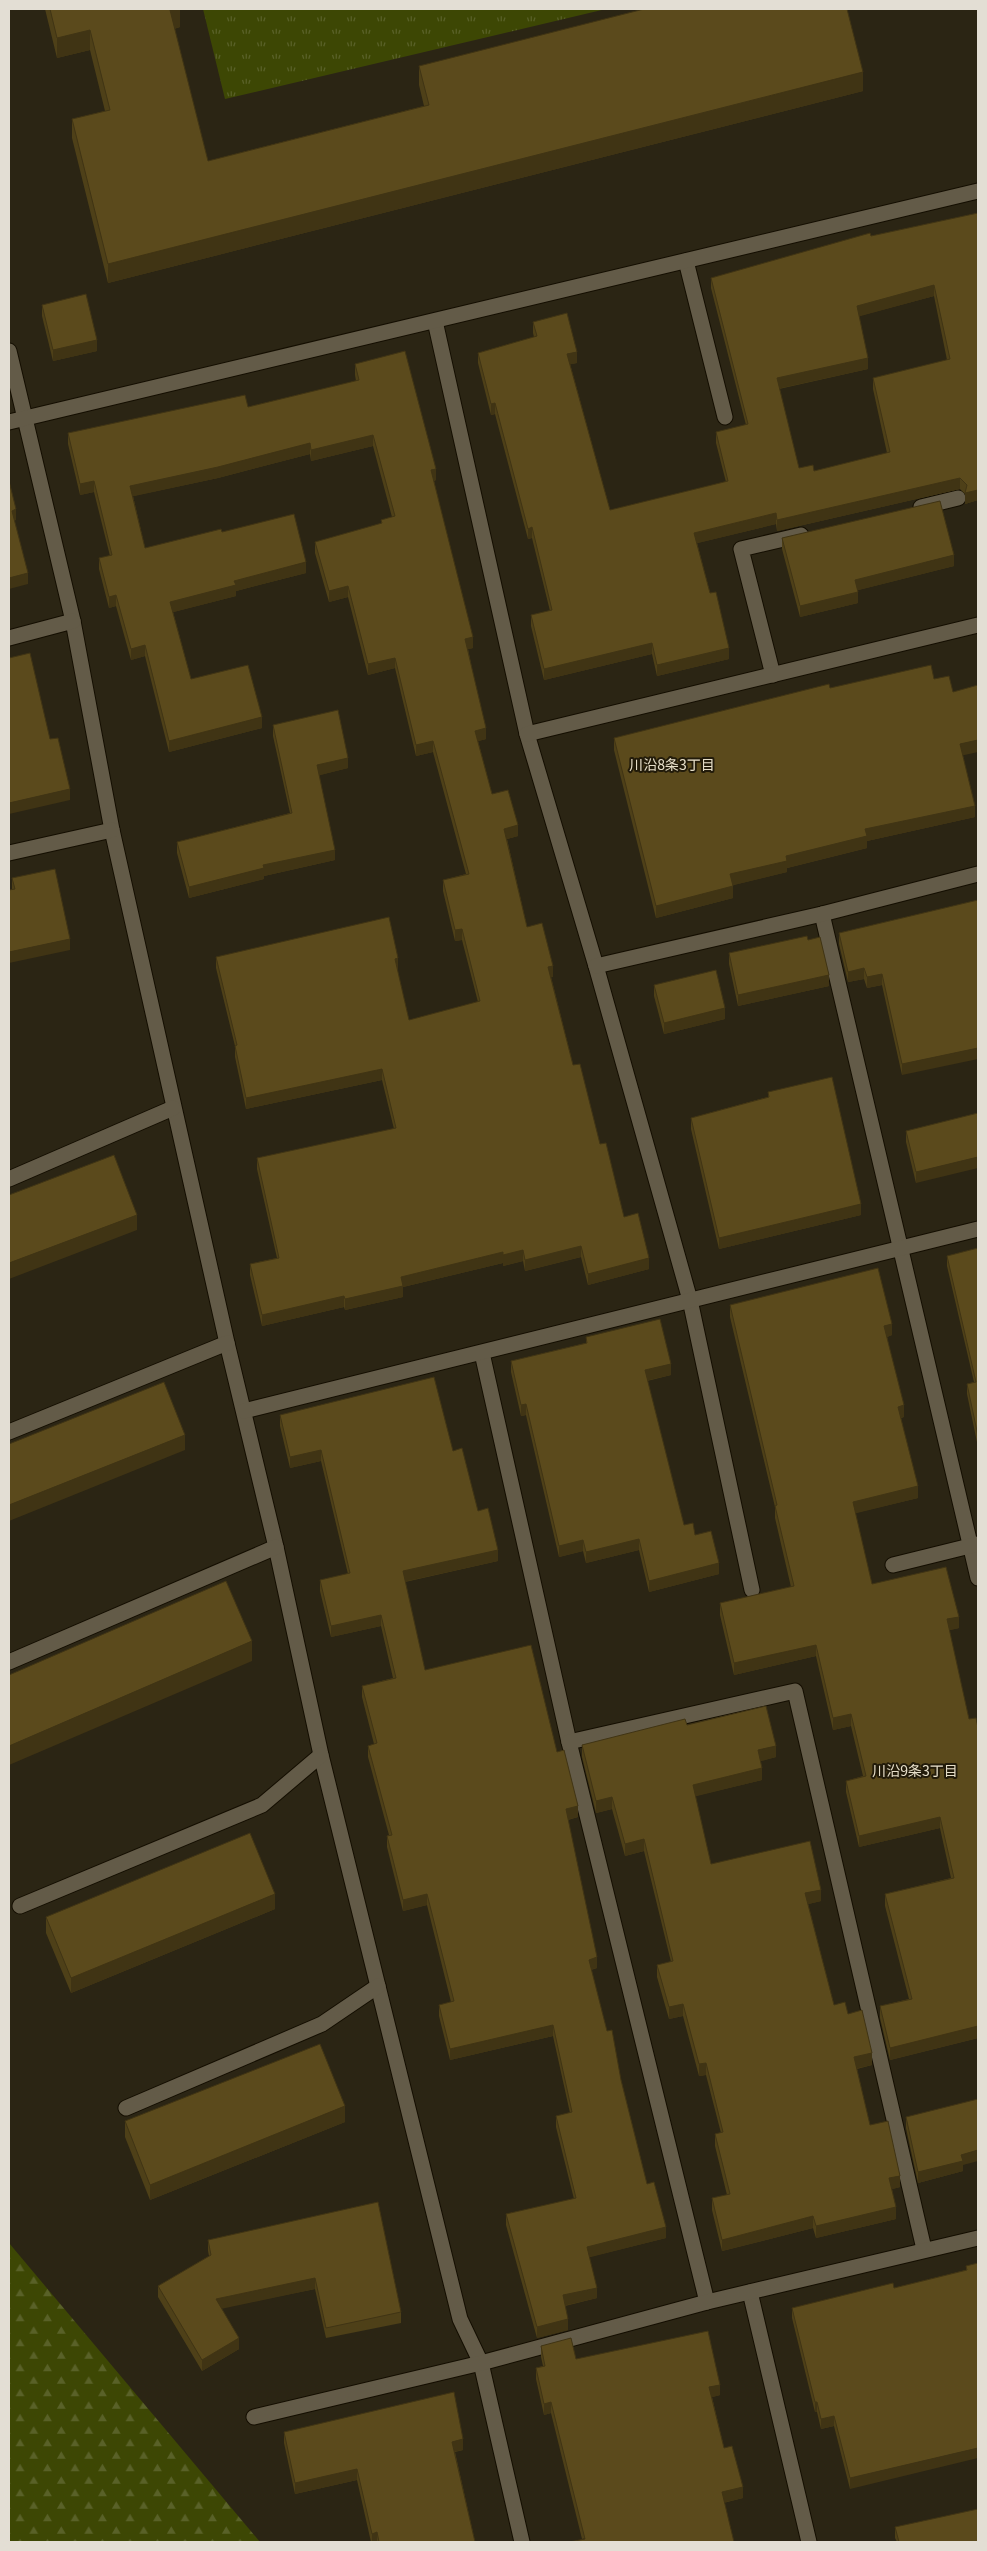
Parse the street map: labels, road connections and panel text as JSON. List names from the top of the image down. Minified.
{"districts":["川沿8条3丁目","川沿9条3丁目"]}
